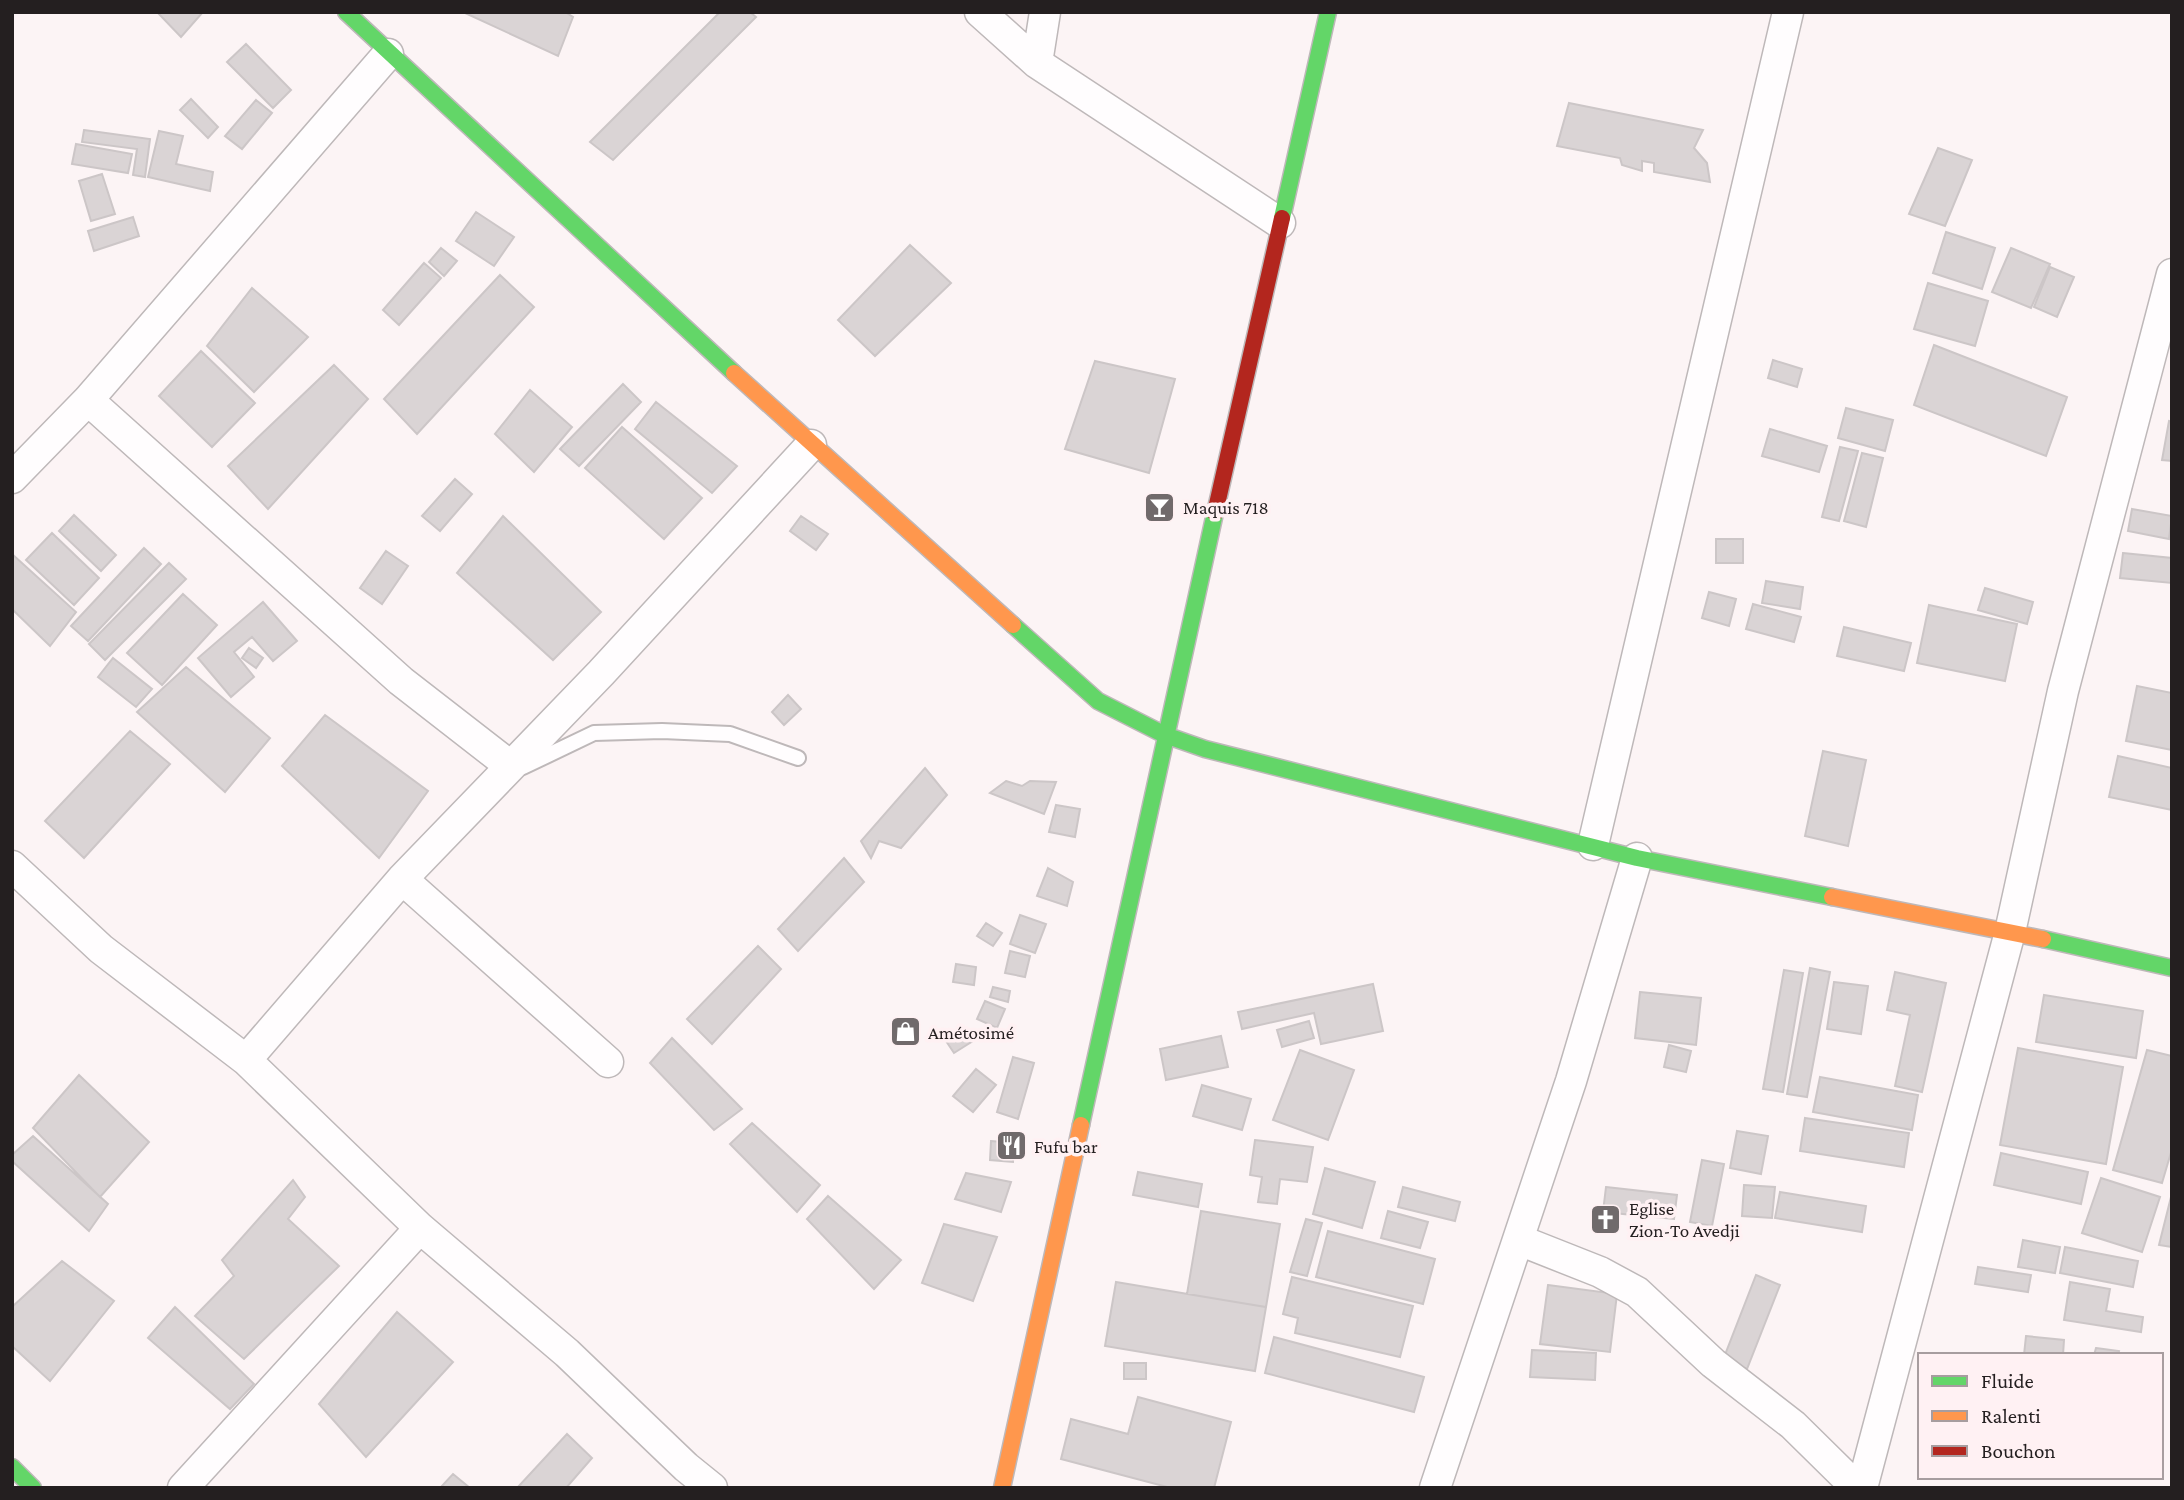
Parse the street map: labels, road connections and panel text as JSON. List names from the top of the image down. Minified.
{"places":{"bar":["Maquis 718"],"shop":["Amétosimé"],"restaurant":["Fufu bar"],"church":["Eglise Zion-To Avedji"]},"legend":["Fluide","Ralenti","Bouchon"]}
